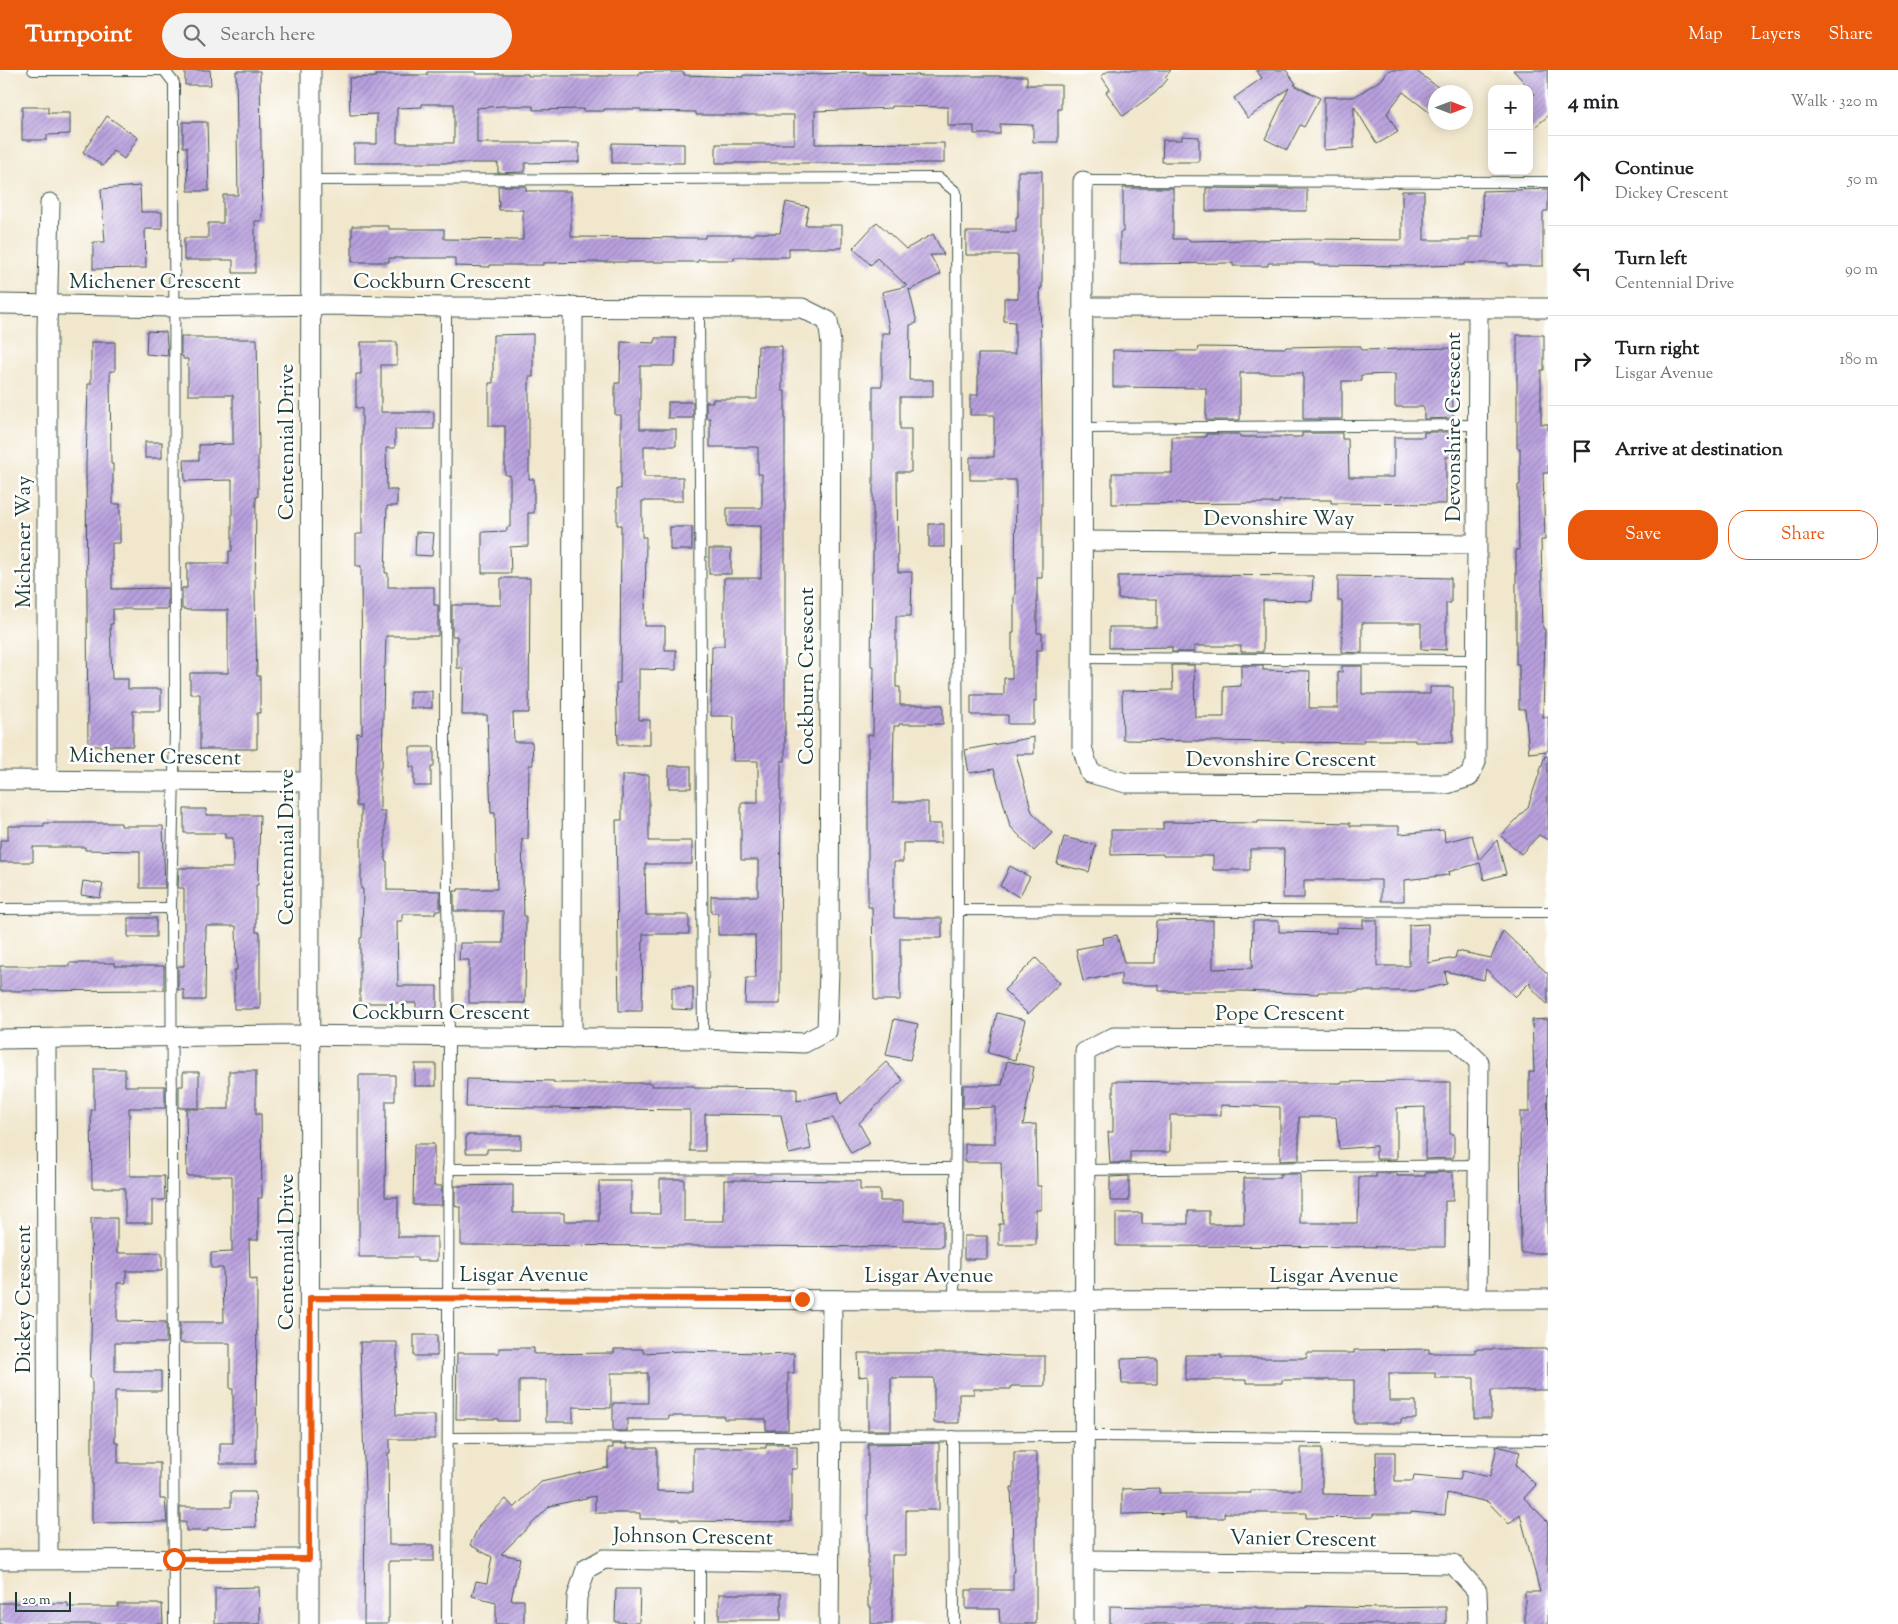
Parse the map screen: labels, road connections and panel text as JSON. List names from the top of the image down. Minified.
{"streets":{"street":["Michener Crescent","Cockburn Crescent","Devonshire Crescent","Centennial Drive","Devonshire Way","Michener Way","Pope Crescent","Lisgar Avenue","Dickey Crescent","Johnson Crescent","Vanier Crescent"]},"crossings":[["Michener Crescent","Cockburn Crescent"],["Michener Crescent","Centennial Drive"],["Michener Crescent","Michener Way"],["Cockburn Crescent","Centennial Drive"],["Devonshire Crescent","Devonshire Way"],["Centennial Drive","Lisgar Avenue"],["Pope Crescent","Lisgar Avenue"]],"scale_bar":"20 m","north":"right","page":{"header":"Turnpoint","search":"Search here","nav":["Map","Layers","Share"],"heading":["4 min","Walk · 320 m"],"map_buttons":["+","−"],"list":[["Continue","Dickey Crescent","50 m"],["Turn left","Centennial Drive","90 m"],["Turn right","Lisgar Avenue","180 m"],"Arrive at destination"],"buttons":["Save","Share"],"scale":"20 m"}}
